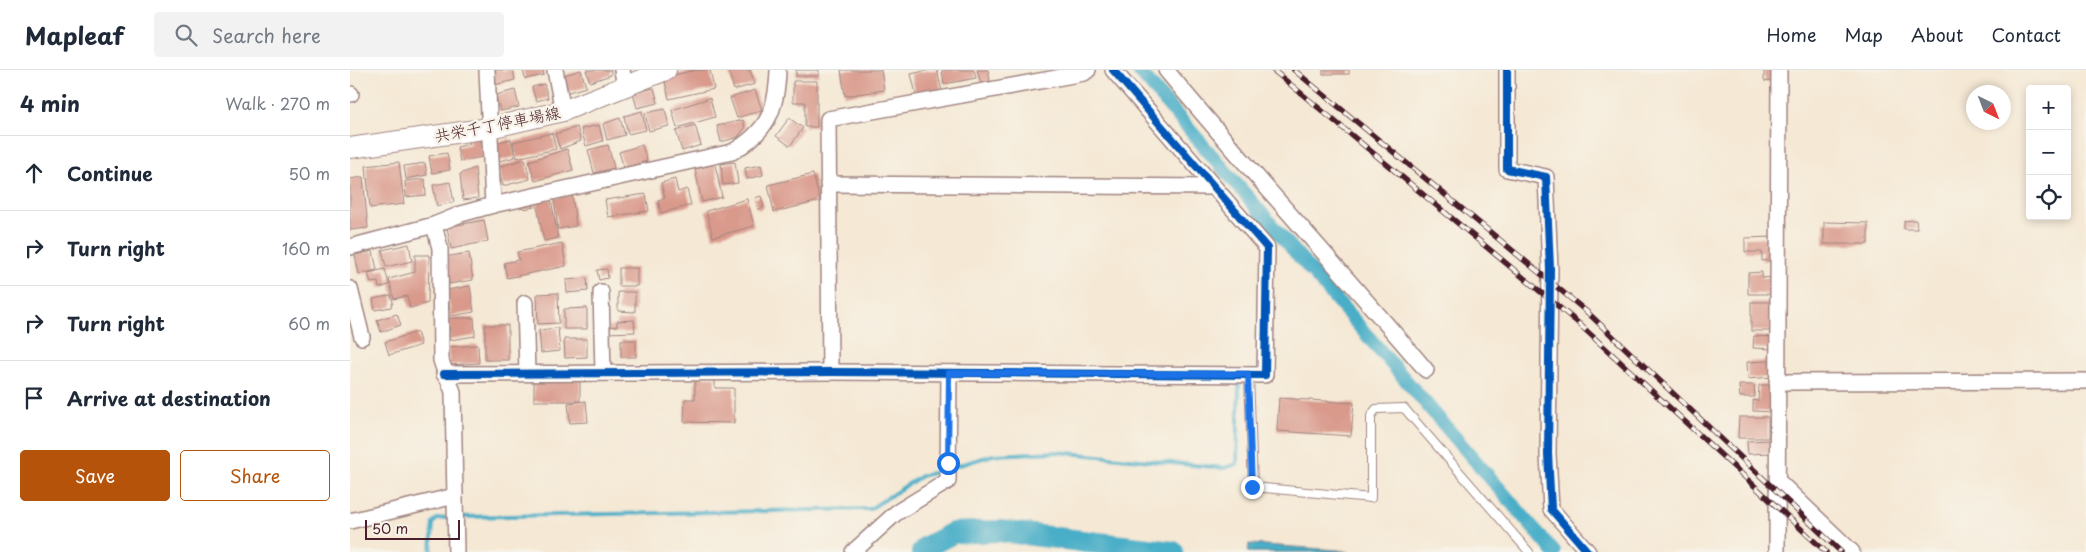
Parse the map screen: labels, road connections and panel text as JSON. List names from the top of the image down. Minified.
{"streets":{"main road":["共栄千丁停車場線"]},"scale_bar":"50 m","north":"bottom right","page":{"header":"Mapleaf","search":"Search here","nav":["Home","Map","About","Contact"],"heading":["4 min","Walk · 270 m"],"map_buttons":["+","−"],"list":[["Continue","50 m"],["Turn right","160 m"],["Turn right","60 m"],"Arrive at destination"],"buttons":["Save","Share"],"scale":"50 m"}}
